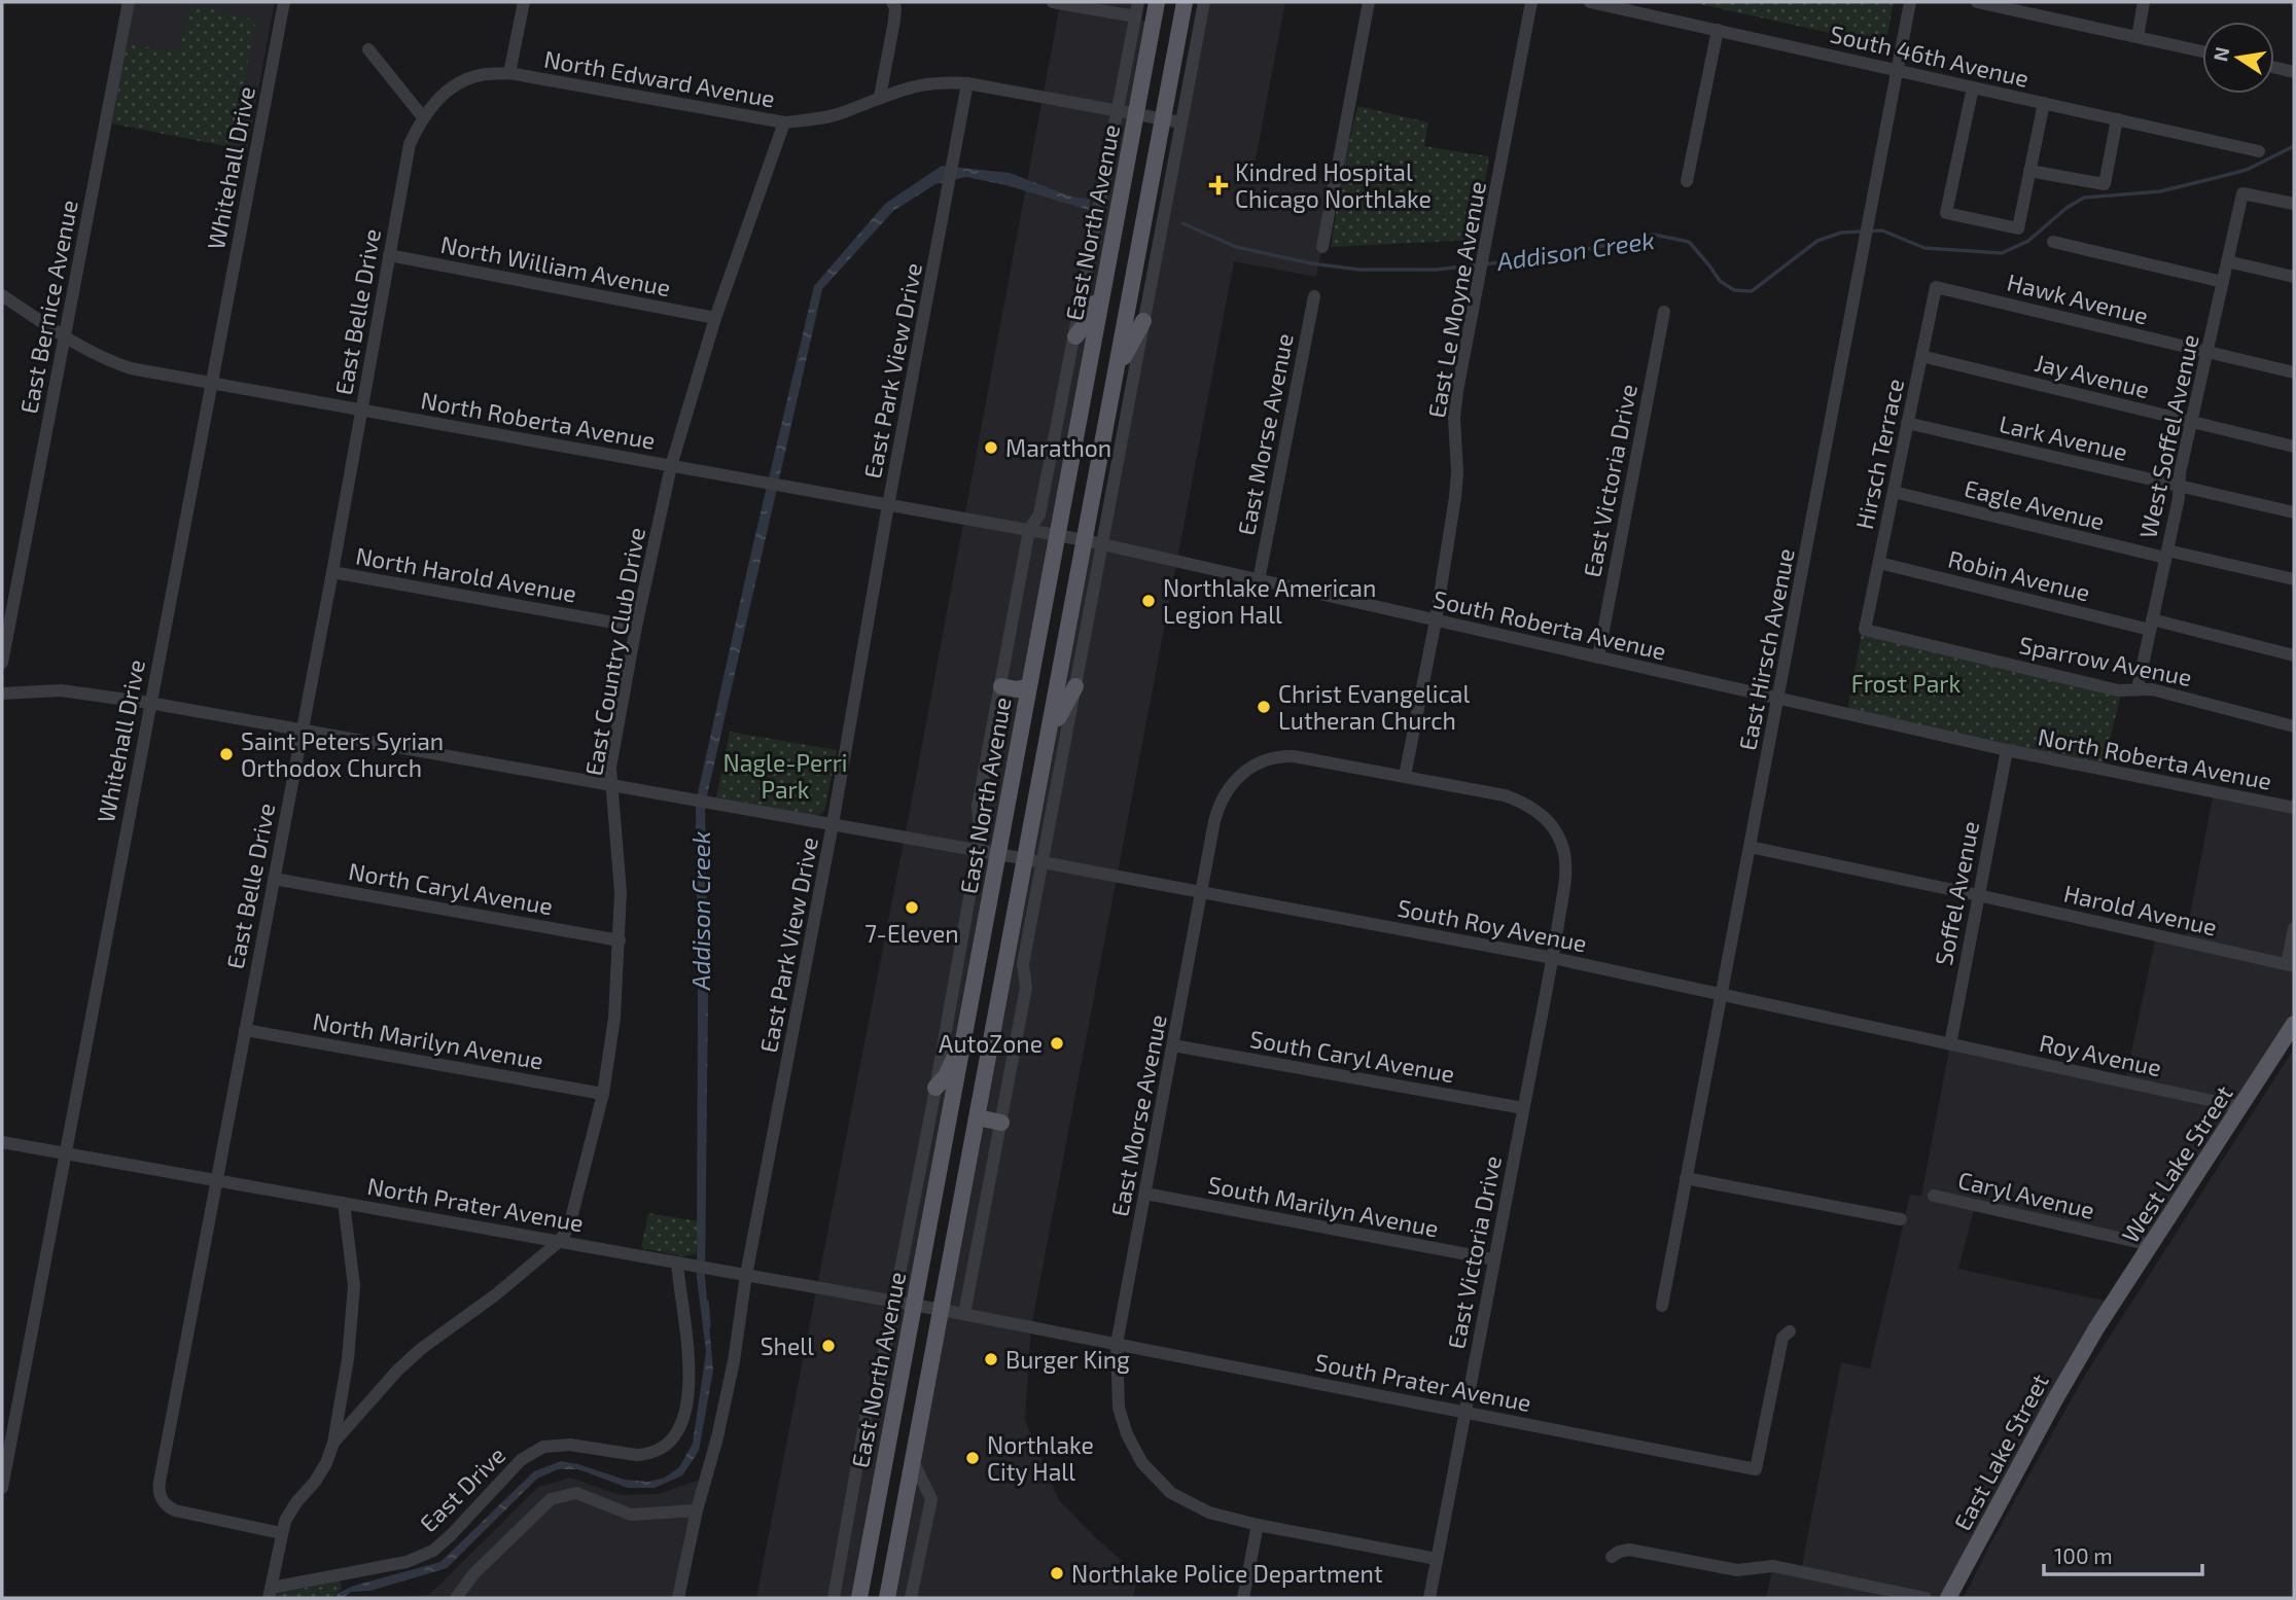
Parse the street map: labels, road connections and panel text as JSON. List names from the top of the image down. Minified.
{"streets":{"main road":["East North Avenue","West Lake Street","East Lake Street"],"street":["South 46th Avenue","North Edward Avenue","Whitehall Drive","North William Avenue","Hawk Avenue","East Le Moyne Avenue","East Bernice Avenue","East Belle Drive","East Park View Drive","Jay Avenue","North Roberta Avenue","East Morse Avenue","West Soffel Avenue","Lark Avenue","Hirsch Terrace","East Victoria Drive","Eagle Avenue","North Harold Avenue","Robin Avenue","South Roberta Avenue","East Hirsch Avenue","East Country Club Drive","Sparrow Avenue","North Caryl Avenue","Soffel Avenue","Harold Avenue","South Roy Avenue","North Marilyn Avenue","Roy Avenue","South Caryl Avenue","Caryl Avenue","North Prater Avenue","South Marilyn Avenue","South Prater Avenue","East Drive"]},"crossings":[["South 46th Avenue","East Hirsch Avenue"],["North Edward Avenue","East North Avenue"],["North Edward Avenue","East Belle Drive"],["North Edward Avenue","East Park View Drive"],["North Edward Avenue","East Country Club Drive"],["Whitehall Drive","North Roberta Avenue"],["Whitehall Drive","South Roy Avenue"],["Whitehall Drive","North Prater Avenue"],["East North Avenue","North Roberta Avenue"],["East North Avenue","South Roy Avenue"],["East North Avenue","North Prater Avenue"],["North William Avenue","East Belle Drive"],["North William Avenue","East Country Club Drive"],["Hawk Avenue","West Soffel Avenue"],["Hawk Avenue","Hirsch Terrace"],["East Le Moyne Avenue","East Morse Avenue"],["East Le Moyne Avenue","East Victoria Drive"],["East Le Moyne Avenue","South Roberta Avenue"],["East Bernice Avenue","North Roberta Avenue"],["East Belle Drive","North Roberta Avenue"],["East Belle Drive","North Harold Avenue"],["East Belle Drive","East Country Club Drive"],["East Belle Drive","North Caryl Avenue"],["East Belle Drive","South Roy Avenue"],["East Belle Drive","North Marilyn Avenue"],["East Belle Drive","North Prater Avenue"],["East Park View Drive","North Roberta Avenue"],["East Park View Drive","South Roy Avenue"],["East Park View Drive","North Prater Avenue"],["Jay Avenue","West Soffel Avenue"],["Jay Avenue","Hirsch Terrace"],["North Roberta Avenue","South Roberta Avenue"],["North Roberta Avenue","East Country Club Drive"],["North Roberta Avenue","Soffel Avenue"],["East Morse Avenue","East Victoria Drive"],["East Morse Avenue","South Roberta Avenue"],["East Morse Avenue","South Roy Avenue"],["East Morse Avenue","South Caryl Avenue"],["East Morse Avenue","South Marilyn Avenue"],["East Morse Avenue","South Prater Avenue"],["West Soffel Avenue","Lark Avenue"],["West Soffel Avenue","Eagle Avenue"],["West Soffel Avenue","Robin Avenue"],["West Soffel Avenue","Sparrow Avenue"],["Lark Avenue","Hirsch Terrace"],["Hirsch Terrace","Eagle Avenue"],["Hirsch Terrace","Robin Avenue"],["Hirsch Terrace","Sparrow Avenue"],["East Victoria Drive","South Roberta Avenue"],["East Victoria Drive","South Roy Avenue"],["East Victoria Drive","South Caryl Avenue"],["East Victoria Drive","South Marilyn Avenue"],["East Victoria Drive","South Prater Avenue"],["North Harold Avenue","East Country Club Drive"],["South Roberta Avenue","East Hirsch Avenue"],["South Roberta Avenue","Soffel Avenue"],["East Hirsch Avenue","Harold Avenue"],["East Hirsch Avenue","South Roy Avenue"],["East Country Club Drive","North Caryl Avenue"],["East Country Club Drive","South Roy Avenue"],["East Country Club Drive","North Marilyn Avenue"],["East Country Club Drive","North Prater Avenue"],["East Country Club Drive","East Drive"],["Soffel Avenue","Harold Avenue"],["Soffel Avenue","South Roy Avenue"],["Soffel Avenue","Roy Avenue"],["South Roy Avenue","Roy Avenue"],["Roy Avenue","West Lake Street"],["West Lake Street","Caryl Avenue"],["West Lake Street","East Lake Street"],["North Prater Avenue","South Prater Avenue"],["North Prater Avenue","East Drive"]],"water":["Addison Creek"],"parks":["Frost Park","Nagle-Perri Park"],"places":{"health":["Kindred Hospital Chicago Northlake"],"other":["Marathon","Northlake American Legion Hall","Christ Evangelical Lutheran Church","Saint Peters Syrian Orthodox Church","7-Eleven","AutoZone","Shell","Burger King","Northlake City Hall","Northlake Police Department"]},"scale_bar":"100 m","north":"left"}
